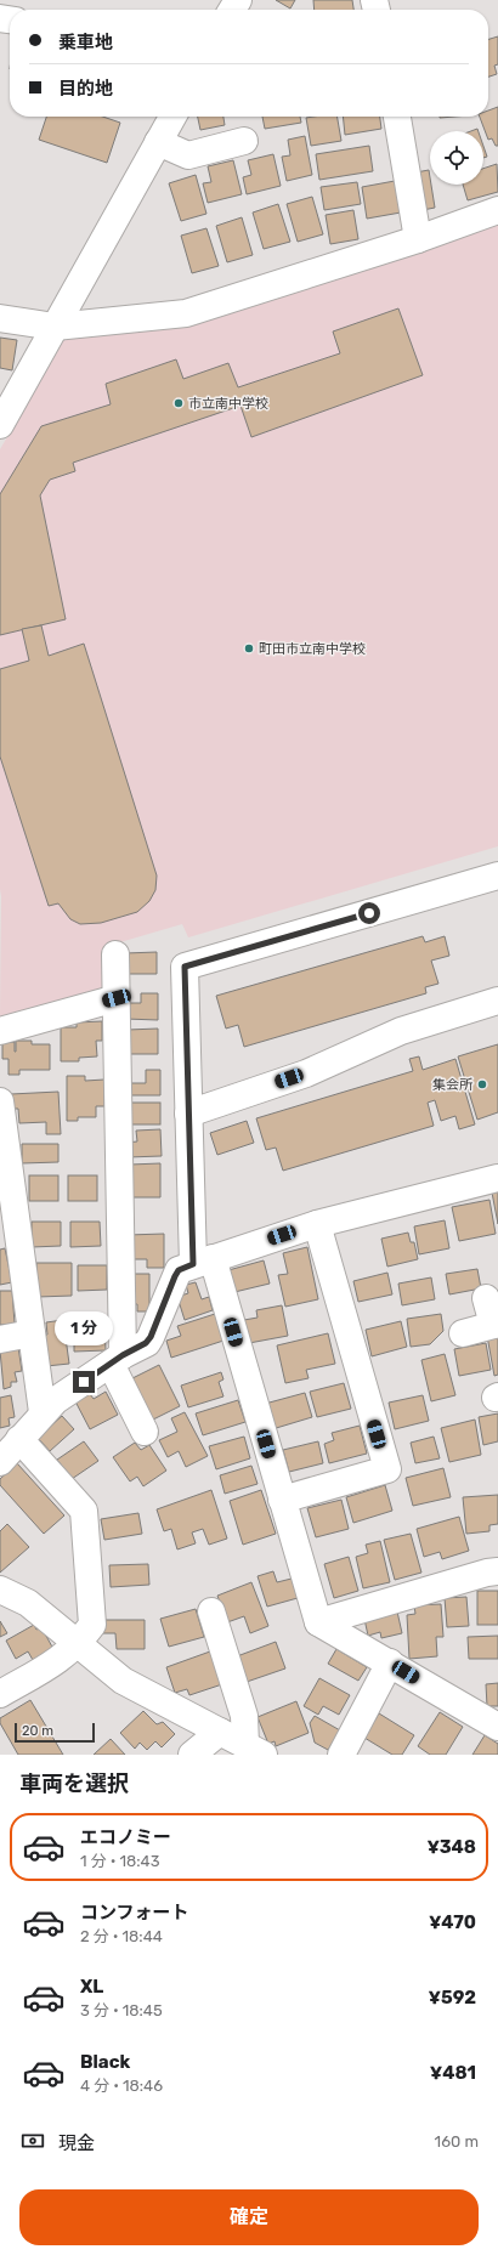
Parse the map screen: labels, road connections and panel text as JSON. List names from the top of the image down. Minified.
{"places":["市立南中学校","町田市立南中学校","集会所"],"scale_bar":"20 m","page":{"banner":["乗車地","目的地"],"bubble":"1 分","scale":"20 m","heading":"車両を選択","list":[{"name":"エコノミー","note":"1 分 · 18:43","value":"¥348"},{"name":"コンフォート","note":"2 分 · 18:44","value":"¥470"},{"name":"XL","note":"3 分 · 18:45","value":"¥592"},{"name":"Black","note":"4 分 · 18:46","value":"¥481"}],"pay":["現金","160 m"],"buttons":"確定"}}
